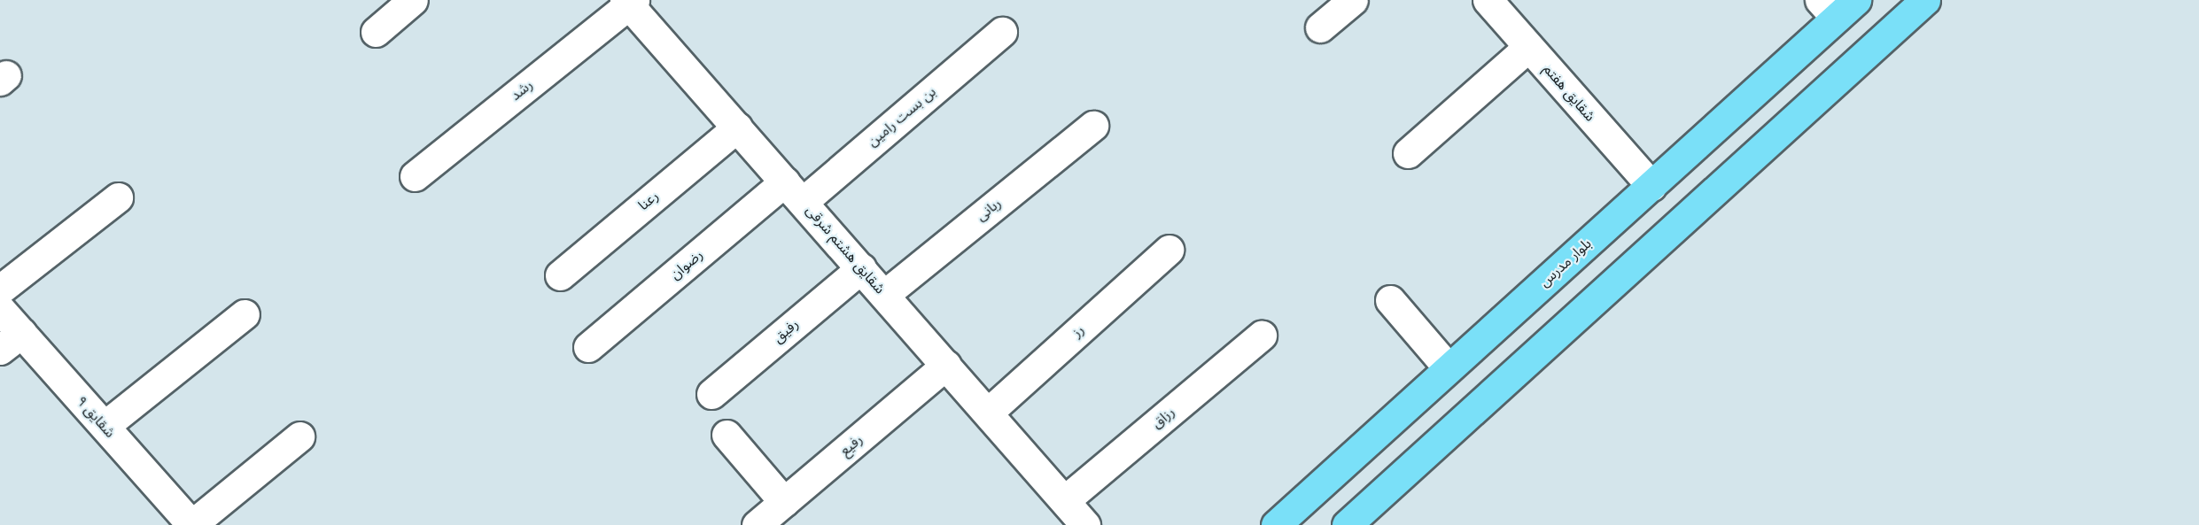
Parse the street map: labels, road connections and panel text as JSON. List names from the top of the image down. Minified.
{"streets":{"main road":["بلوار مدرس"],"street":["رشد","شقایق هفتم","بن بست رامین","رعنا","ربانی","شقایق هشتم شرقی","رضوان","رفیق","رز","شقایق ۹","رزاق","رفیع"]},"crossings":[["رشد","شقایق هشتم شرقی"],["شقایق هفتم","بلوار مدرس"],["بن بست رامین","شقایق هشتم شرقی"],["بن بست رامین","رضوان"],["رعنا","شقایق هشتم شرقی"],["ربانی","شقایق هشتم شرقی"],["شقایق هشتم شرقی","رضوان"],["شقایق هشتم شرقی","رفیق"],["شقایق هشتم شرقی","رز"],["شقایق هشتم شرقی","رزاق"],["شقایق هشتم شرقی","رفیع"]]}
